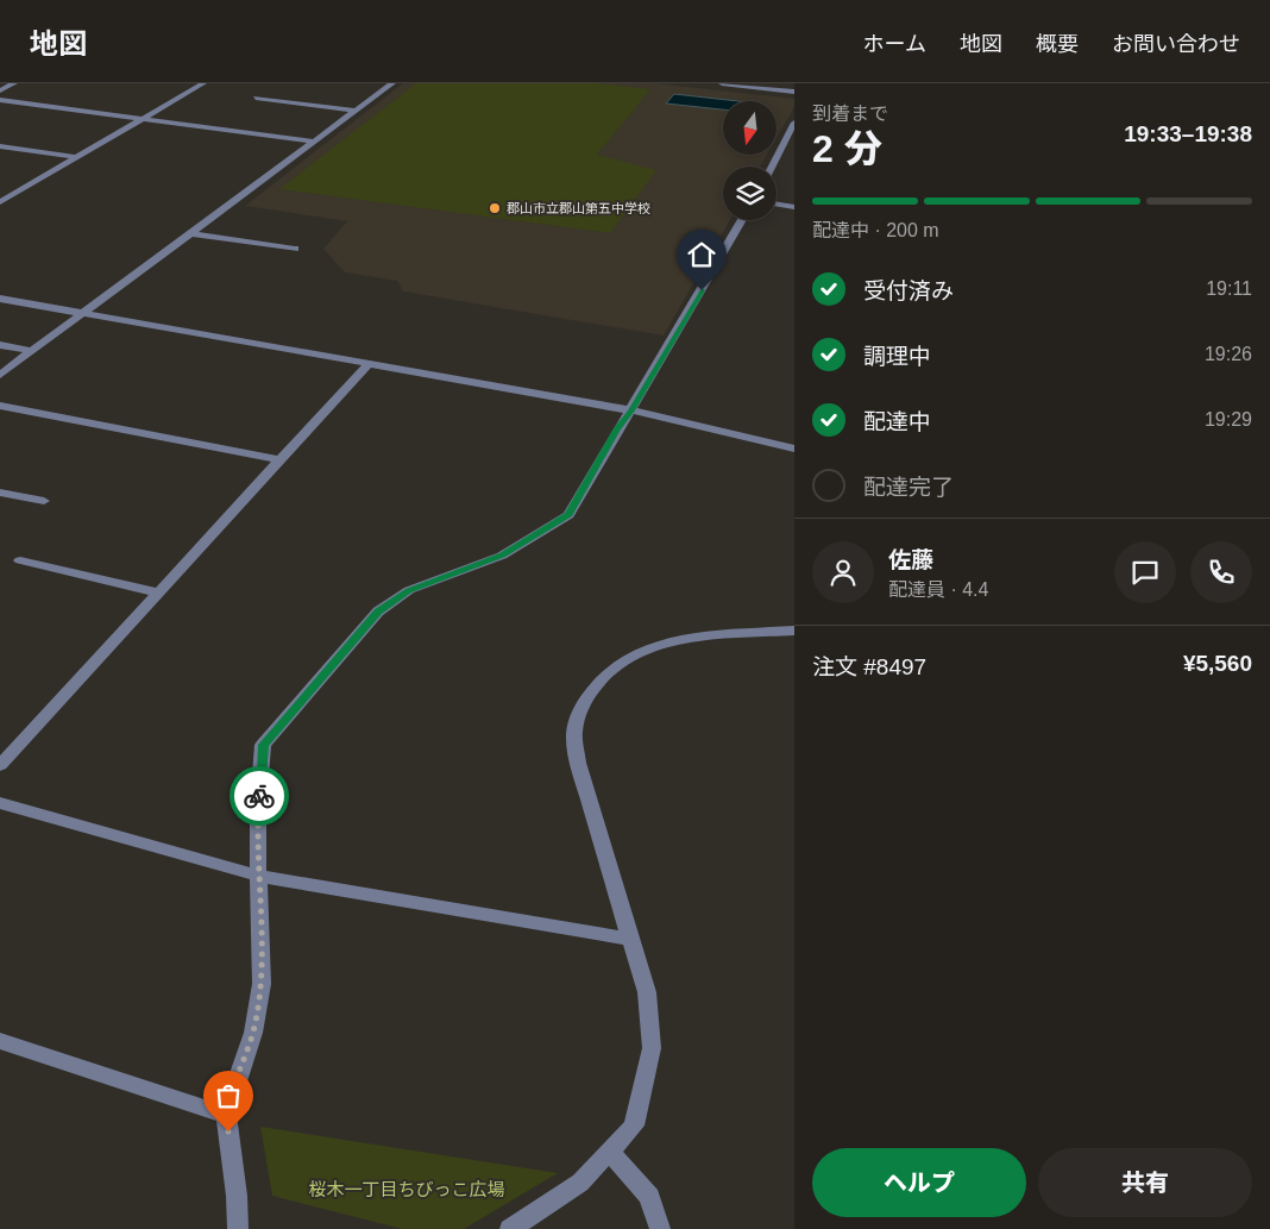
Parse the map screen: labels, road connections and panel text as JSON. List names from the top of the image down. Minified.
{"parks":["桜木一丁目ちびっこ広場"],"places":["郡山市立郡山第五中学校"],"north":"bottom","page":{"header":"地図","nav":["ホーム","地図","概要","お問い合わせ"],"heading":["2 分","到着まで","19:33–19:38"],"panel":["佐藤","配達員 · 4.4","注文 #8497","¥5,560"],"bar":"配達中 · 200 m","list":[["受付済み","19:11"],["調理中","19:26"],["配達中","19:29"],"配達完了"],"buttons":["ヘルプ","共有"]}}
